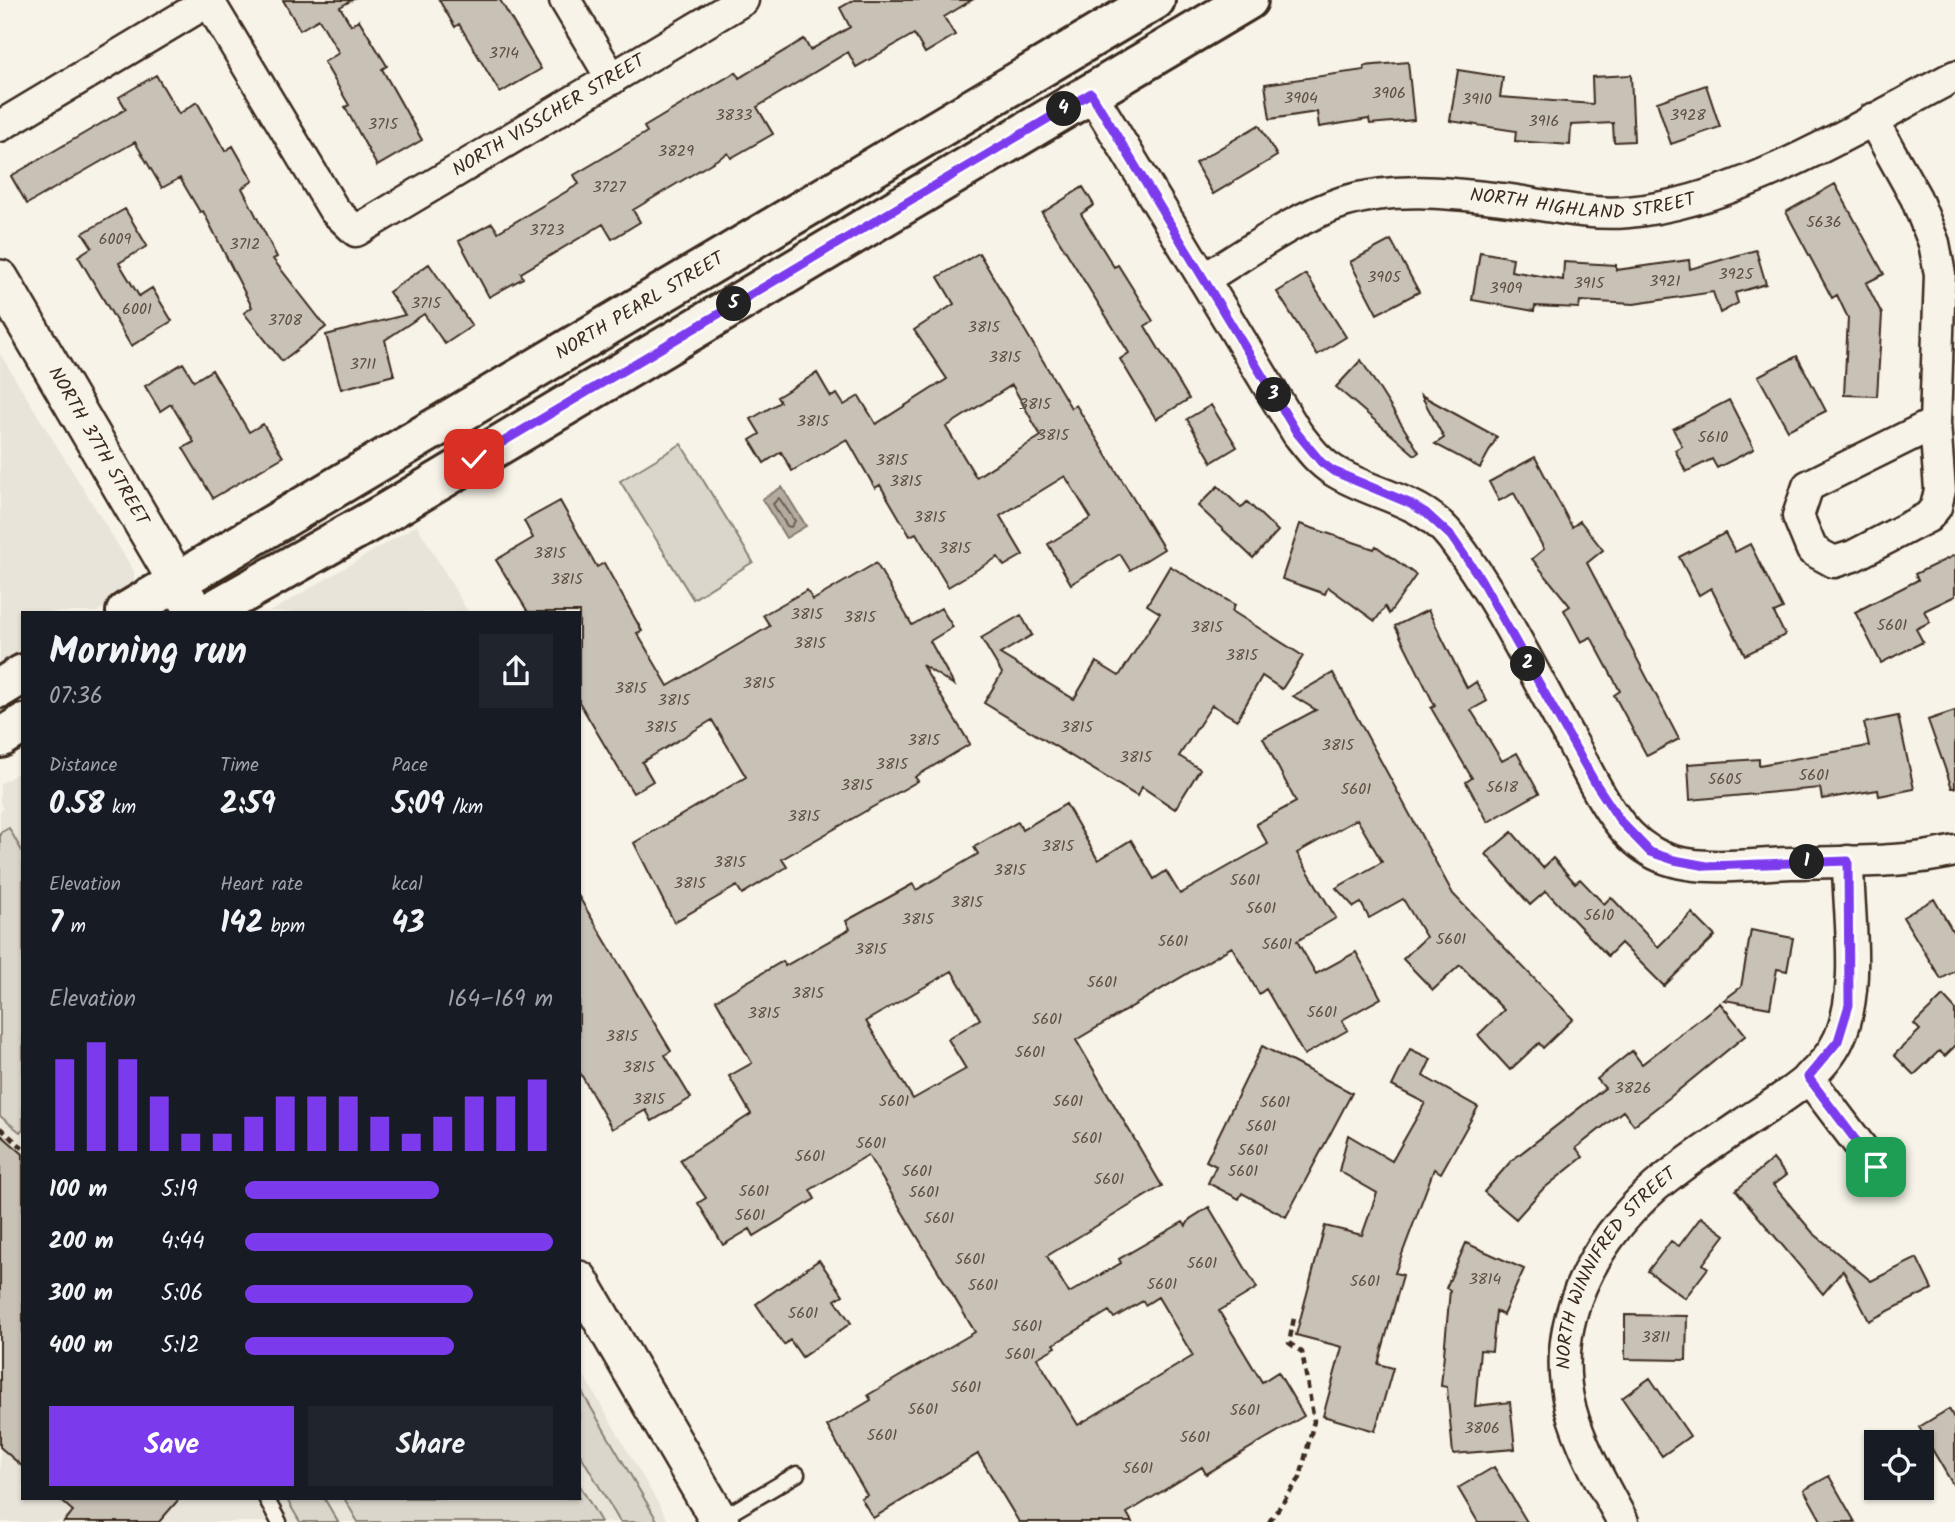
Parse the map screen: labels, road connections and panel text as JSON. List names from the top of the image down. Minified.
{"streets":{"main road":["NORTH PEARL STREET"],"street":["NORTH VISSCHER STREET","NORTH HIGHLAND STREET","NORTH 37TH STREET","NORTH WINNIFRED STREET"]},"crossings":[["NORTH PEARL STREET","NORTH 37TH STREET"]],"house_numbers":["3714","3906","3904","3910","3833","3928","3916","3715","3829","3727","5636","3723","6009","3712","3925","3905","3921","3915","3909","3715","6001","3708","3815","3815","3711","3815","3815","3815","5610","3815","3815","3815","3815","3815","3815","3815","3815","5601","3815","3815","3815","3815","3815","3815","3815","3815","3815","3815","3815","3815","5601","5605","3815","5618","5601","3815","3815","3815","3815","5601","3815","3815","5601","5610","3815","5601","5601","5601","3815","5601","3815","5601","3815","5601","3815","5601","3815","3826","3815","5601","5601","5601","5601","5601","5601","5601","5601","5601","5601","5601","5601","5601","5601","5601","5601","5601","3814","5601","5601","5601","5601","5601","3811","5601","5601","5601","5601","3806","5601","5601","5601"],"page":{"pins":["4","5","3","2","1"],"heading":["Morning run","07:36"],"stats":[["Distance","0.58 km"],["Time","2:59"],["Pace","5:09 /km"],["Elevation","7 m"],["Heart rate","142 bpm"],["kcal","43"]],"chart":["Elevation","164–169 m"],"list":[{"name":"100 m","note":"5:19"},{"name":"200 m","note":"4:44"},{"name":"300 m","note":"5:06"},{"name":"400 m","note":"5:12"}],"buttons":["Save","Share"]}}
